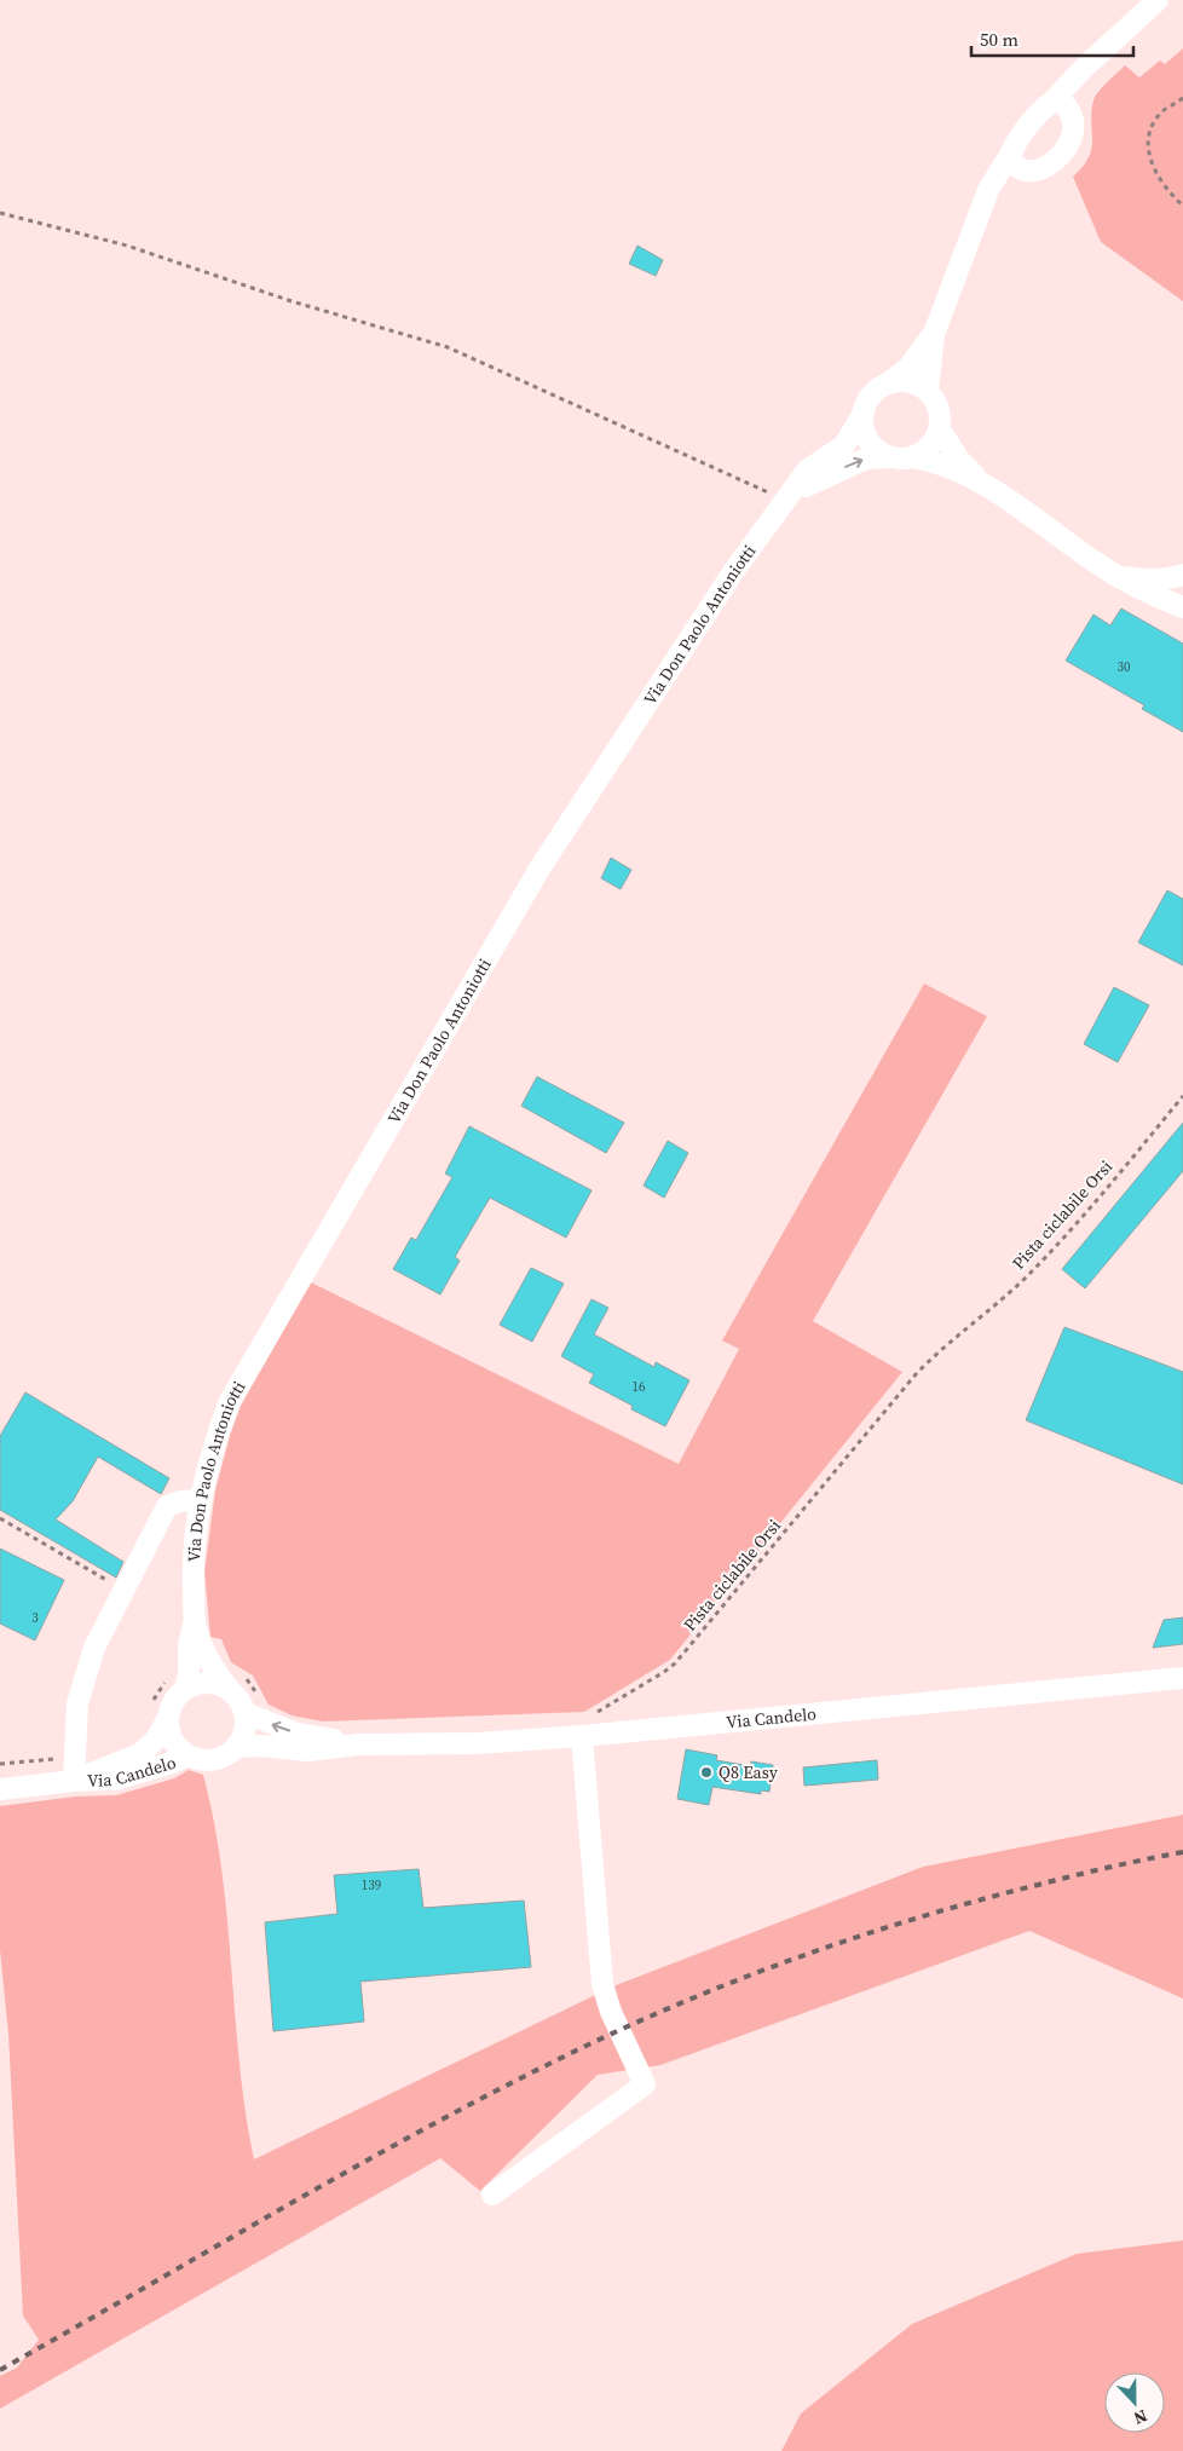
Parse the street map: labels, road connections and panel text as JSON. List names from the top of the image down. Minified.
{"streets":{"street":["Via Don Paolo Antoniotti","Via Candelo"],"path":["Pista ciclabile Orsi"]},"crossings":[["Via Don Paolo Antoniotti","Via Candelo"],["Pista ciclabile Orsi","Via Candelo"]],"places":["Q8 Easy"],"house_numbers":["30","16","3","139"],"scale_bar":"50 m","north":"bottom"}
